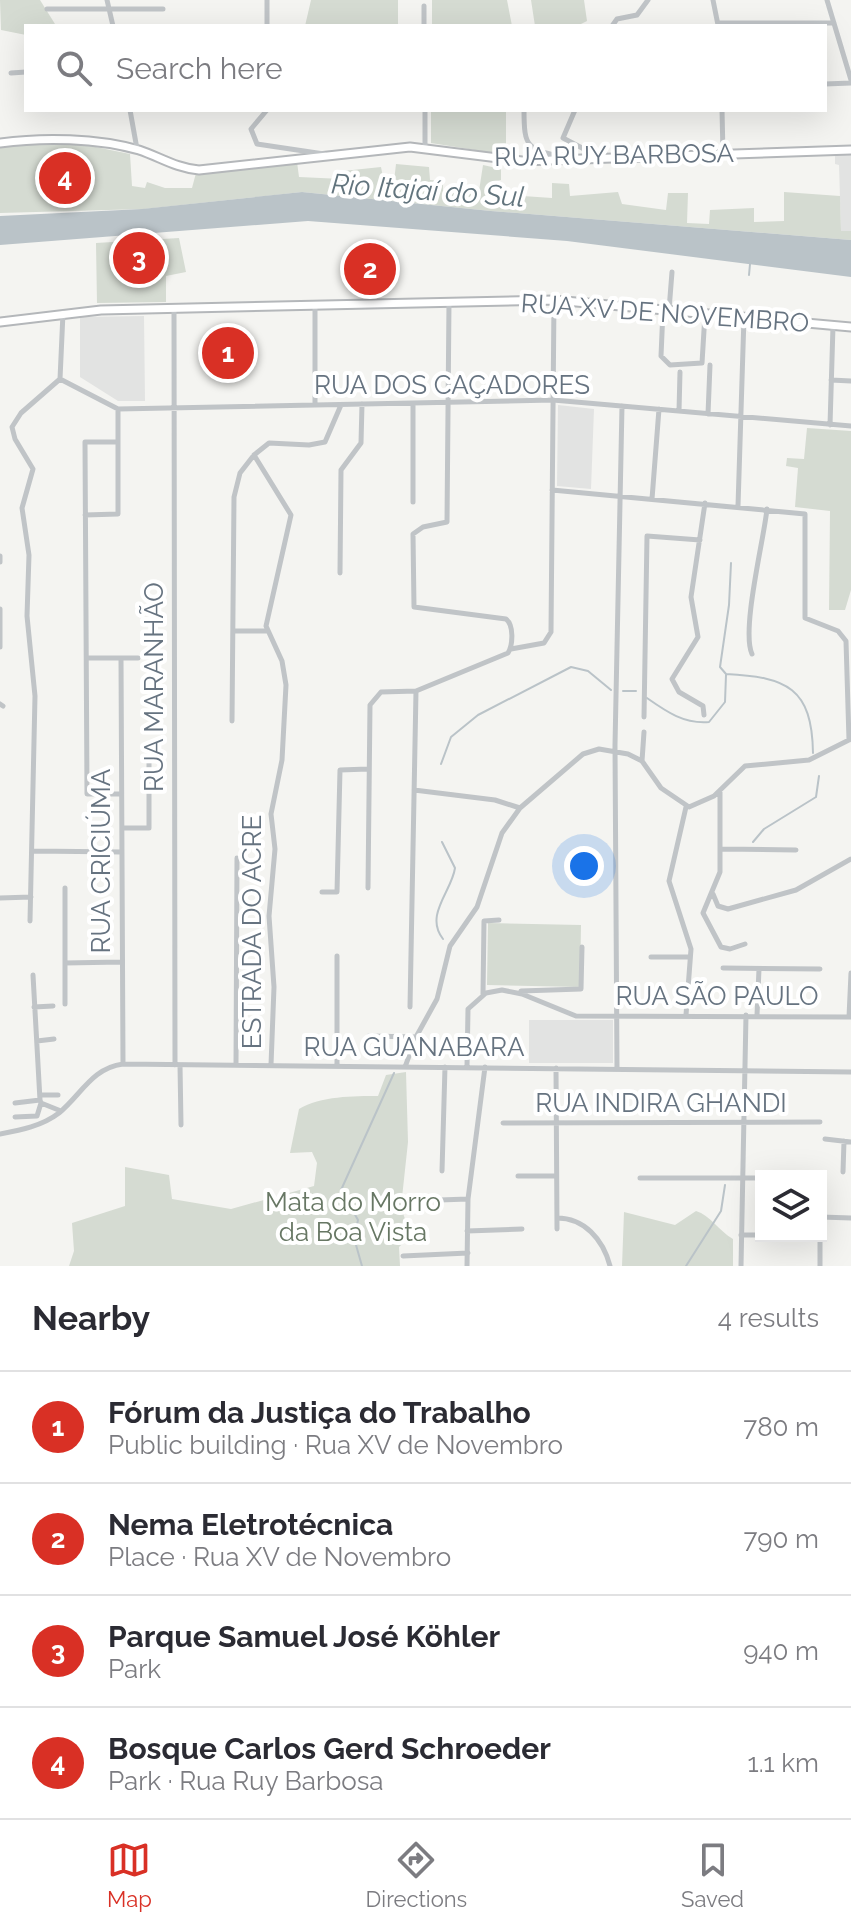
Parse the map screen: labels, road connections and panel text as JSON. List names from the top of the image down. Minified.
{"streets":{"main road":["RUA RUY BARBOSA","RUA XV DE NOVEMBRO"],"street":["RUA DOS CAÇADORES","RUA MARANHÃO","RUA CRICIÚMA","ESTRADA DO ACRE","RUA SÃO PAULO","RUA GUANABARA","RUA INDIRA GHANDI"]},"crossings":[["RUA XV DE NOVEMBRO","RUA MARANHÃO"],["RUA DOS CAÇADORES","RUA MARANHÃO"],["RUA MARANHÃO","RUA GUANABARA"],["RUA CRICIÚMA","RUA GUANABARA"],["ESTRADA DO ACRE","RUA GUANABARA"]],"water":["Rio Itajaí do Sul"],"parks":["Mata do Morro da Boa Vista"],"page":{"search":"Search here","pins":["4","3","2","1"],"heading":["Nearby","4 results"],"list":[{"mark":"1","name":"Fórum da Justiça do Trabalho","note":"Public building · Rua XV de Novembro","value":"780 m"},{"mark":"2","name":"Nema Eletrotécnica","note":"Place · Rua XV de Novembro","value":"790 m"},{"mark":"3","name":"Parque Samuel José Köhler","note":"Park","value":"940 m"},{"mark":"4","name":"Bosque Carlos Gerd Schroeder","note":"Park · Rua Ruy Barbosa","value":"1.1 km"}],"nav":["Map","Directions","Saved"]}}
